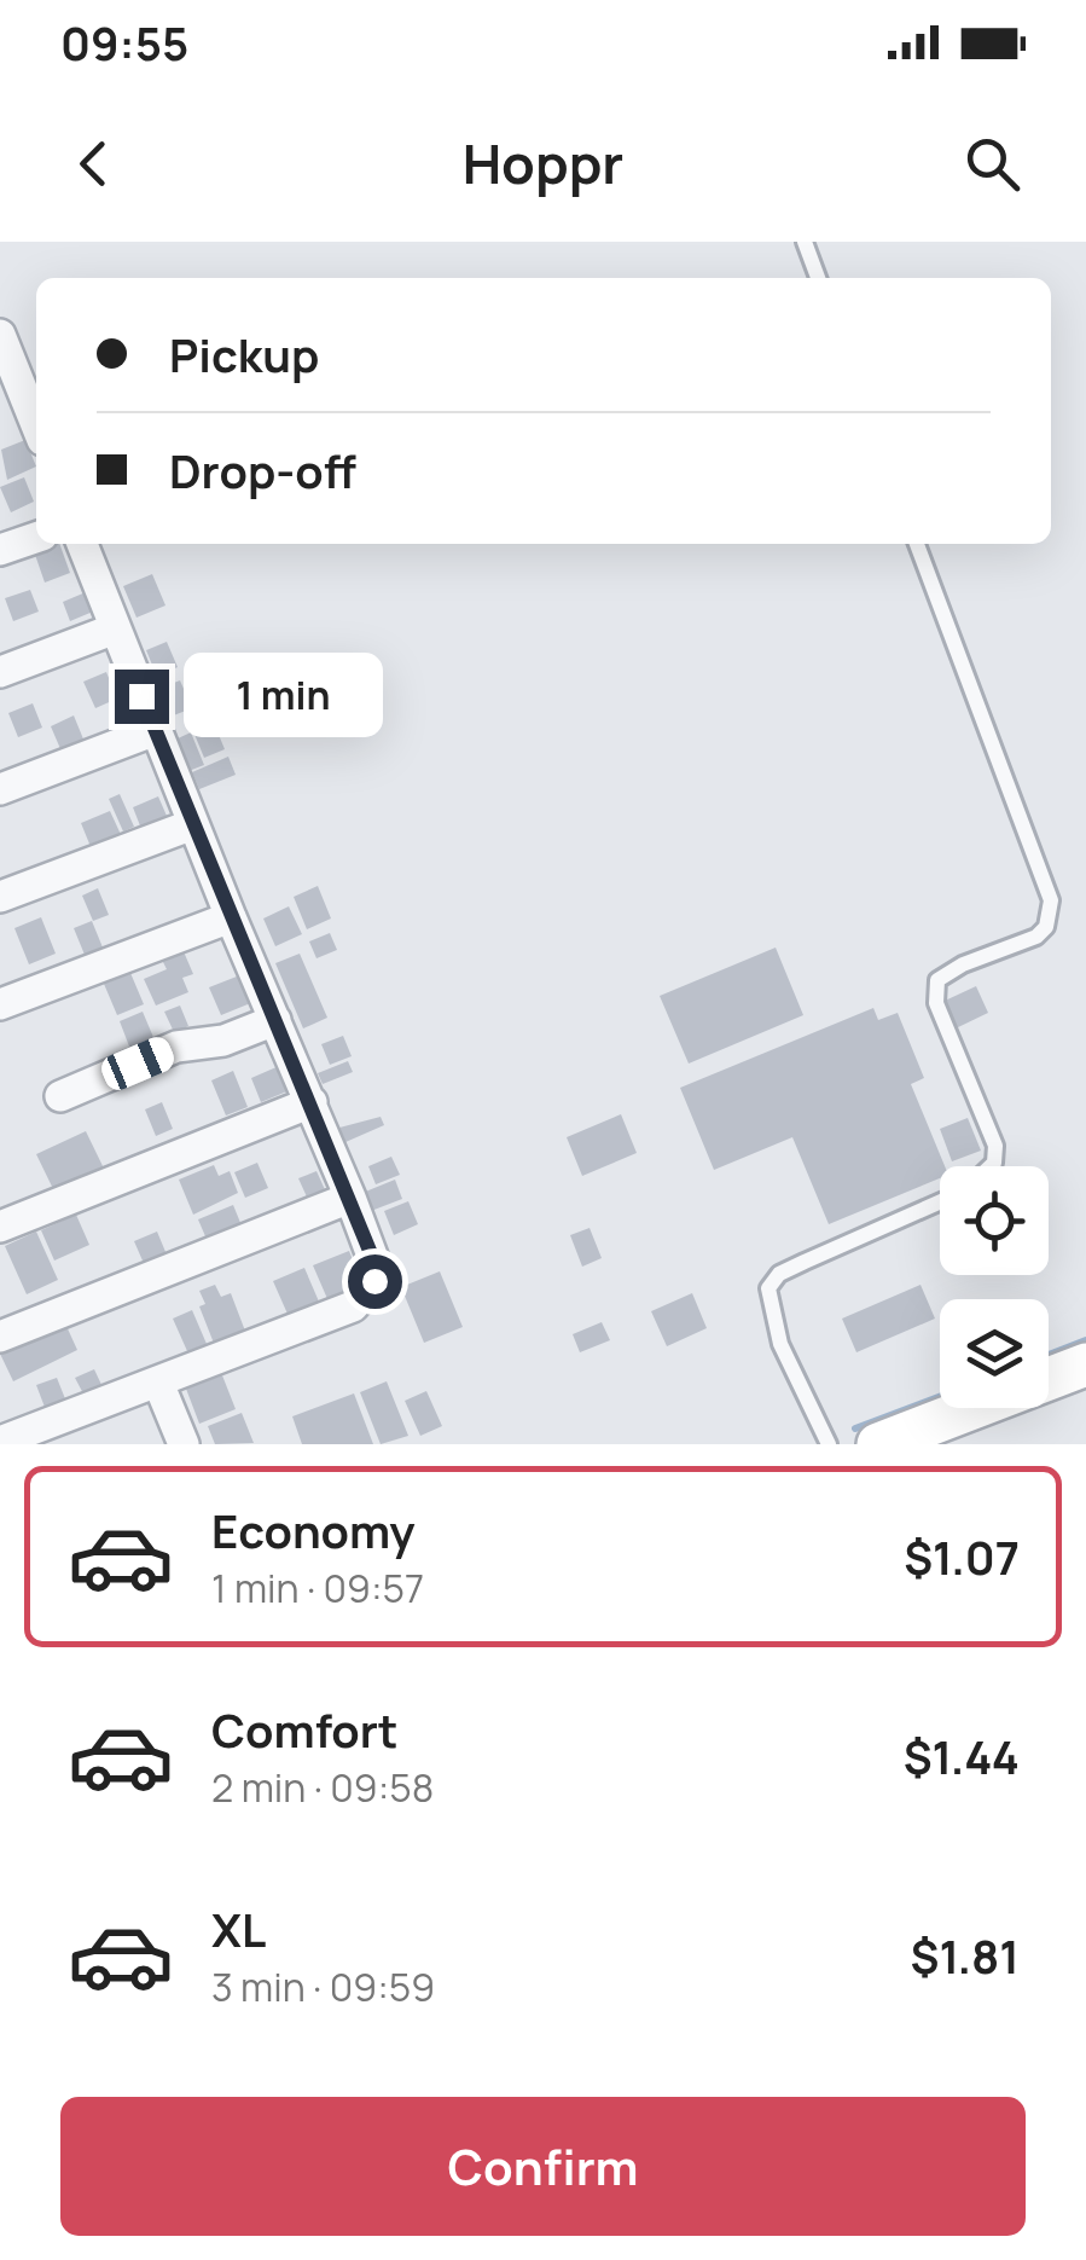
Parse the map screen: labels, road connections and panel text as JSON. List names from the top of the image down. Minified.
{"page":{"status":"09:55","header":"Hoppr","banner":["Pickup","Drop-off"],"bubble":"1 min","list":[{"name":"Economy","note":"1 min · 09:57","value":"$1.07"},{"name":"Comfort","note":"2 min · 09:58","value":"$1.44"},{"name":"XL","note":"3 min · 09:59","value":"$1.81"}],"buttons":"Confirm"}}
